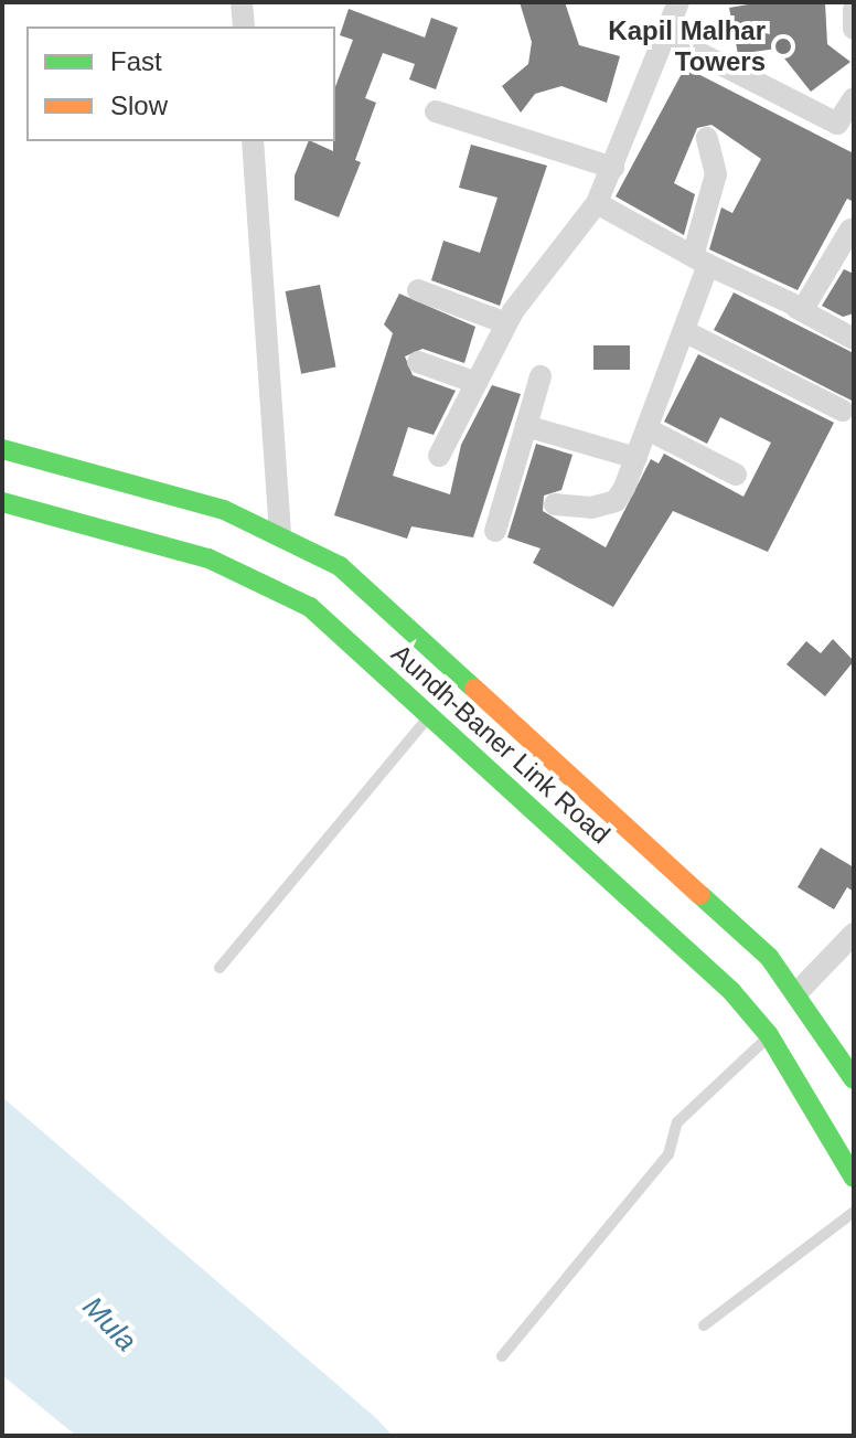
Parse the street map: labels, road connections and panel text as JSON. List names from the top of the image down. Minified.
{"streets":{"main road":["Aundh-Baner Link Road"]},"water":["Mula"],"places":["Kapil Malhar Towers"],"legend":["Fast","Slow"]}
